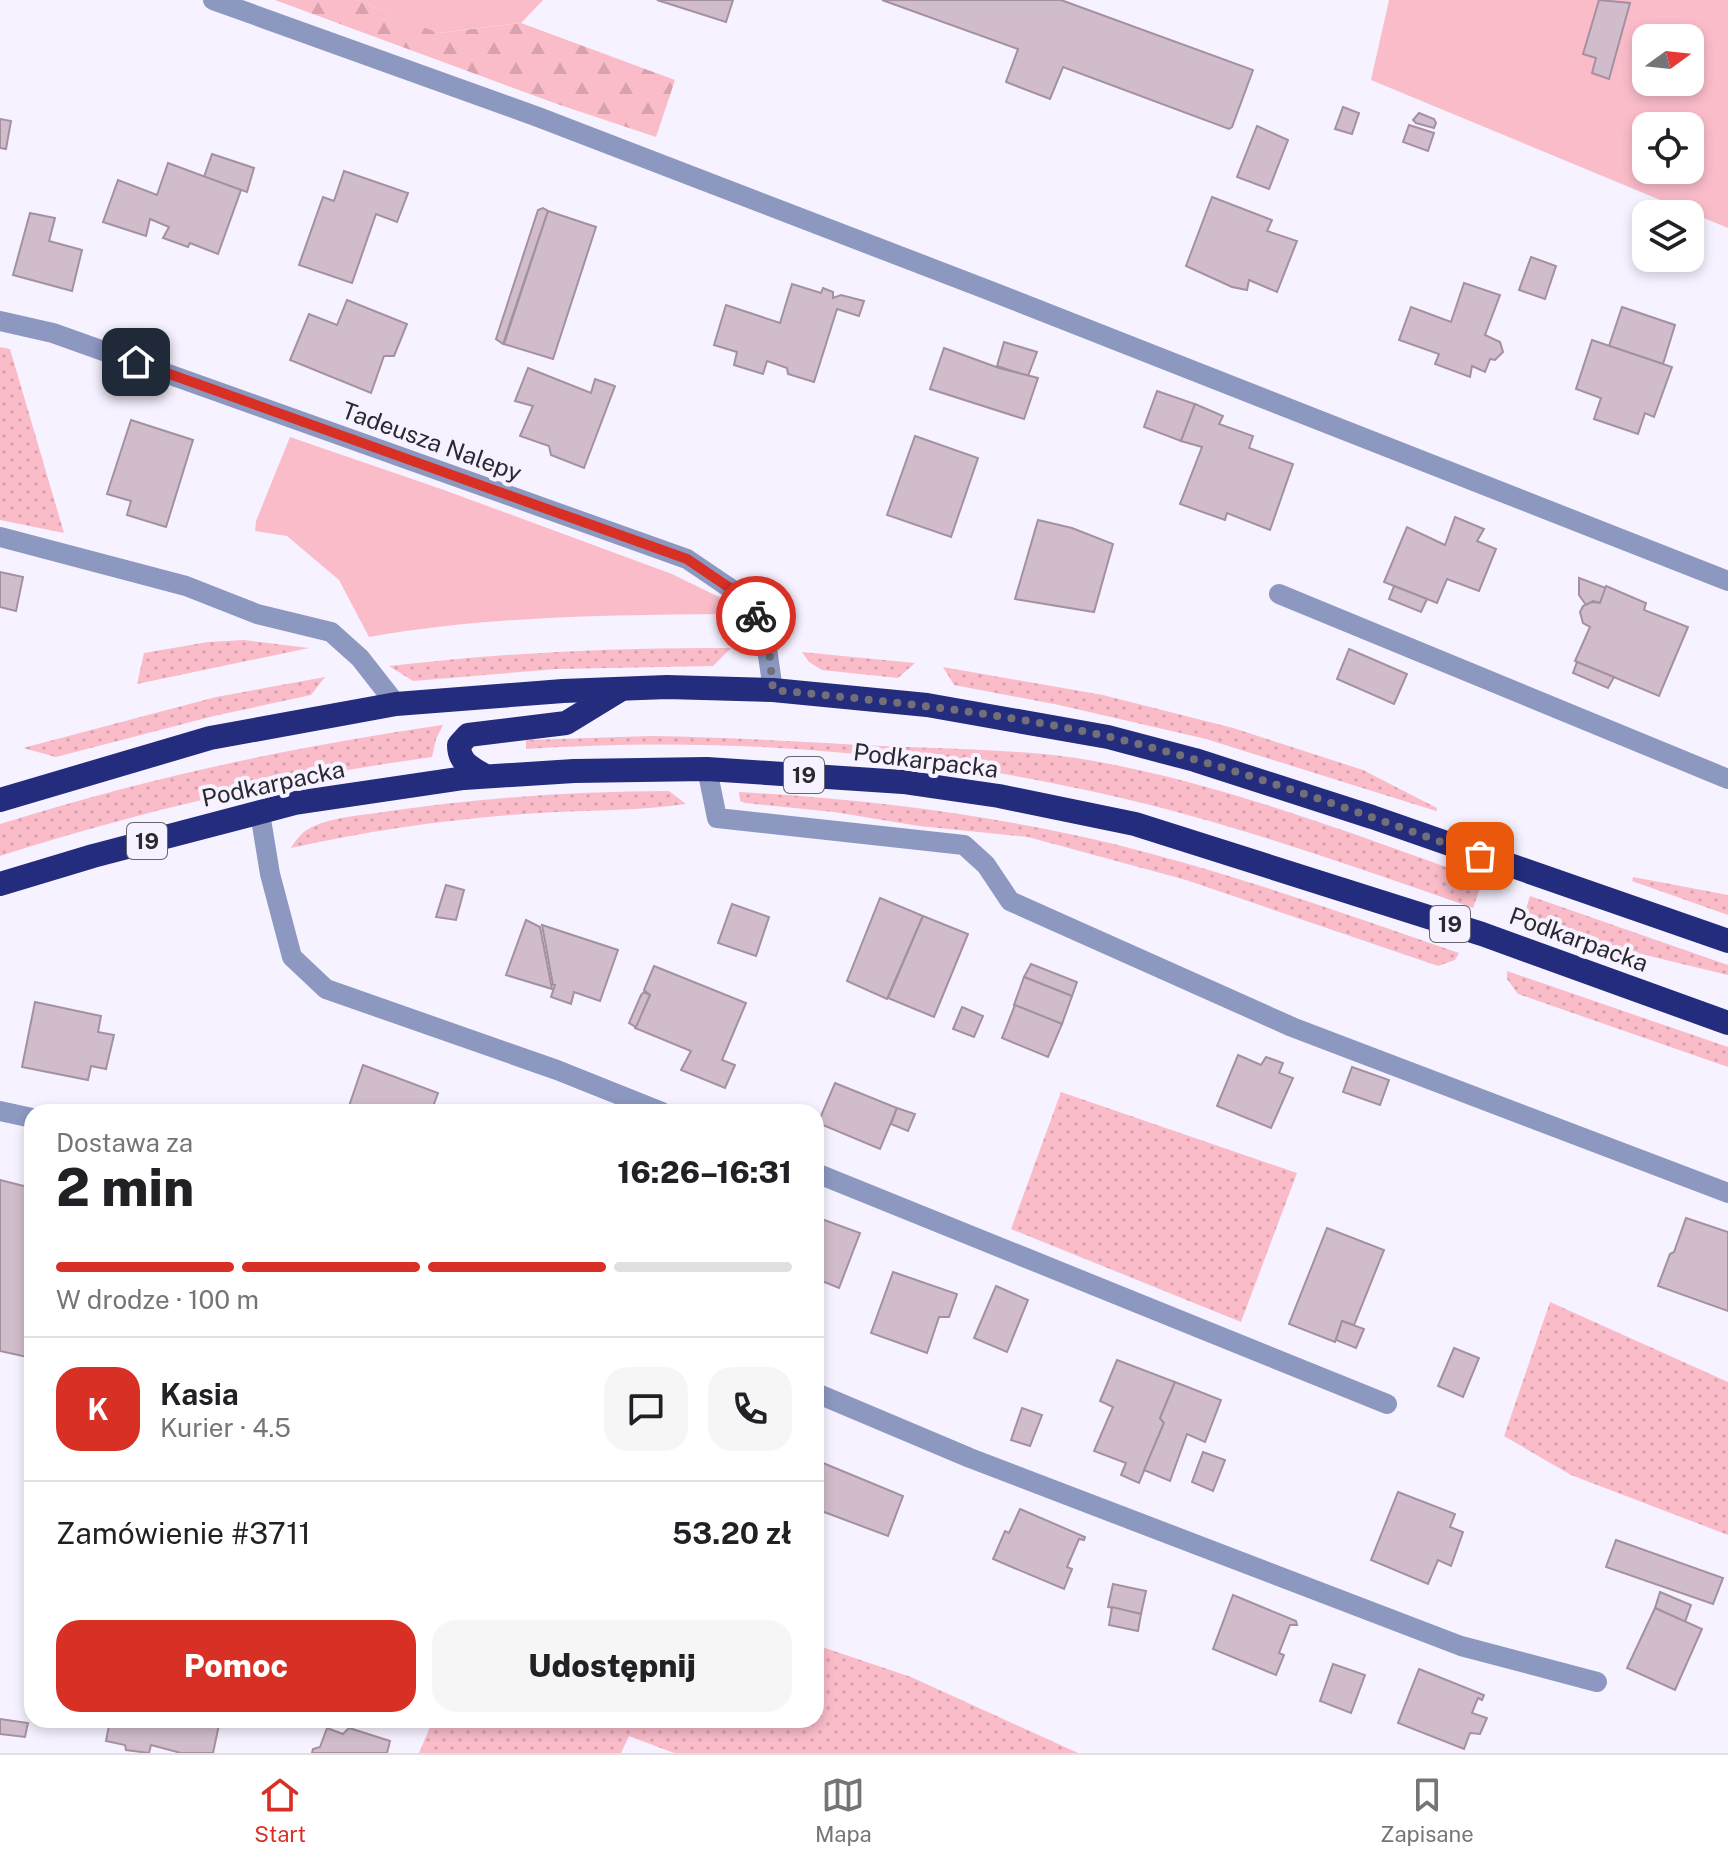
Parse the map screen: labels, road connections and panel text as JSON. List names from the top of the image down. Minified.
{"streets":{"highway":["Podkarpacka","19"],"street":["Tadeusza Nalepy"]},"crossings":[["Tadeusza Nalepy","Podkarpacka"]],"north":"right","page":{"heading":["2 min","Dostawa za","16:26–16:31"],"panel":["Kasia","Kurier · 4.5","Zamówienie #3711","53.20 zł"],"bar":"W drodze · 100 m","round":"K","buttons":["Pomoc","Udostępnij"],"tabs":["Start","Mapa","Zapisane"]}}
